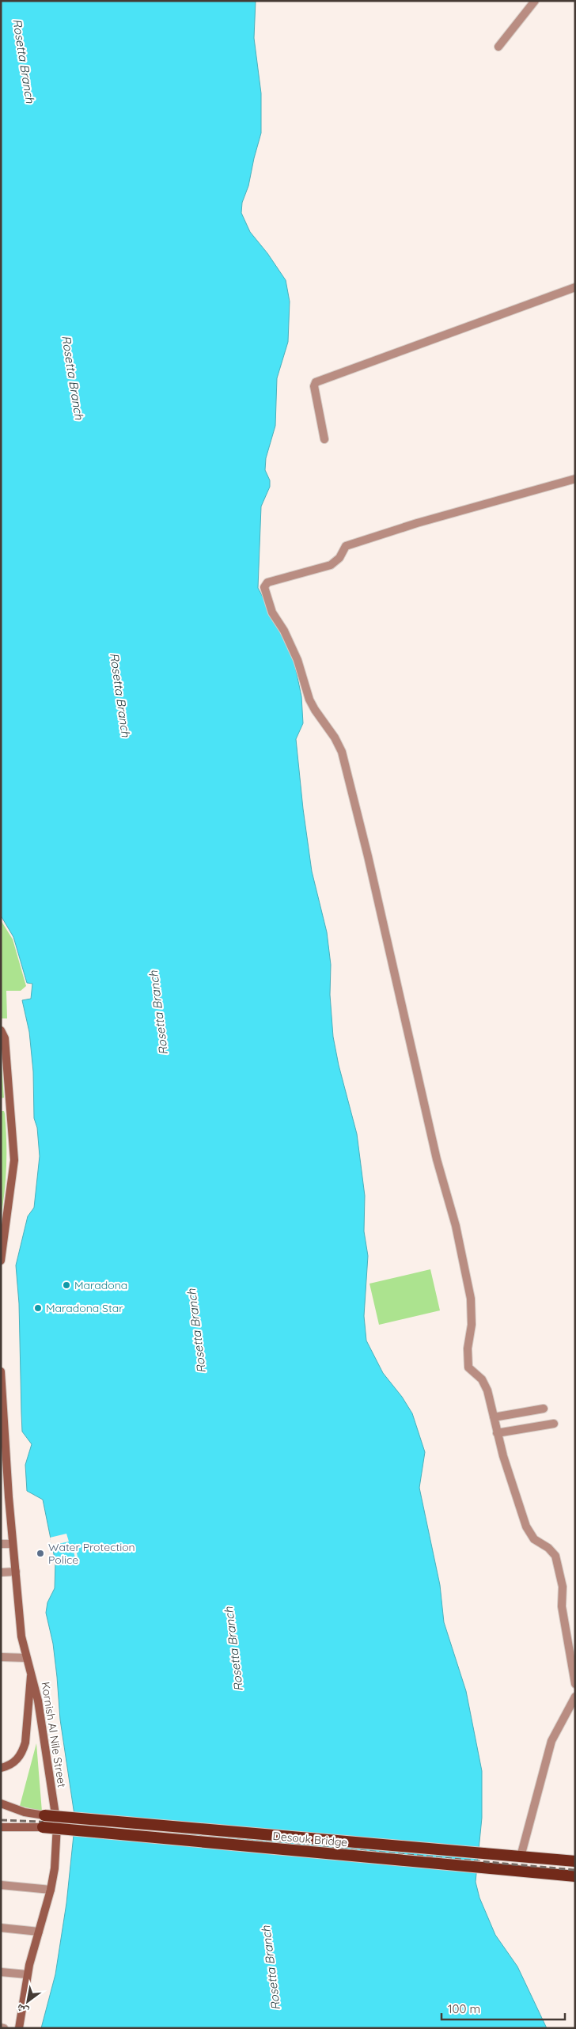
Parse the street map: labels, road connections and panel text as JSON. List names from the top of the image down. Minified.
{"streets":{"highway":["Desouk Bridge"],"main road":["Kornish Al Nile Street"]},"water":["Rosetta Branch"],"places":["Maradona","Maradona Star","Water Protection Police"],"scale_bar":"100 m","north":"bottom left"}
